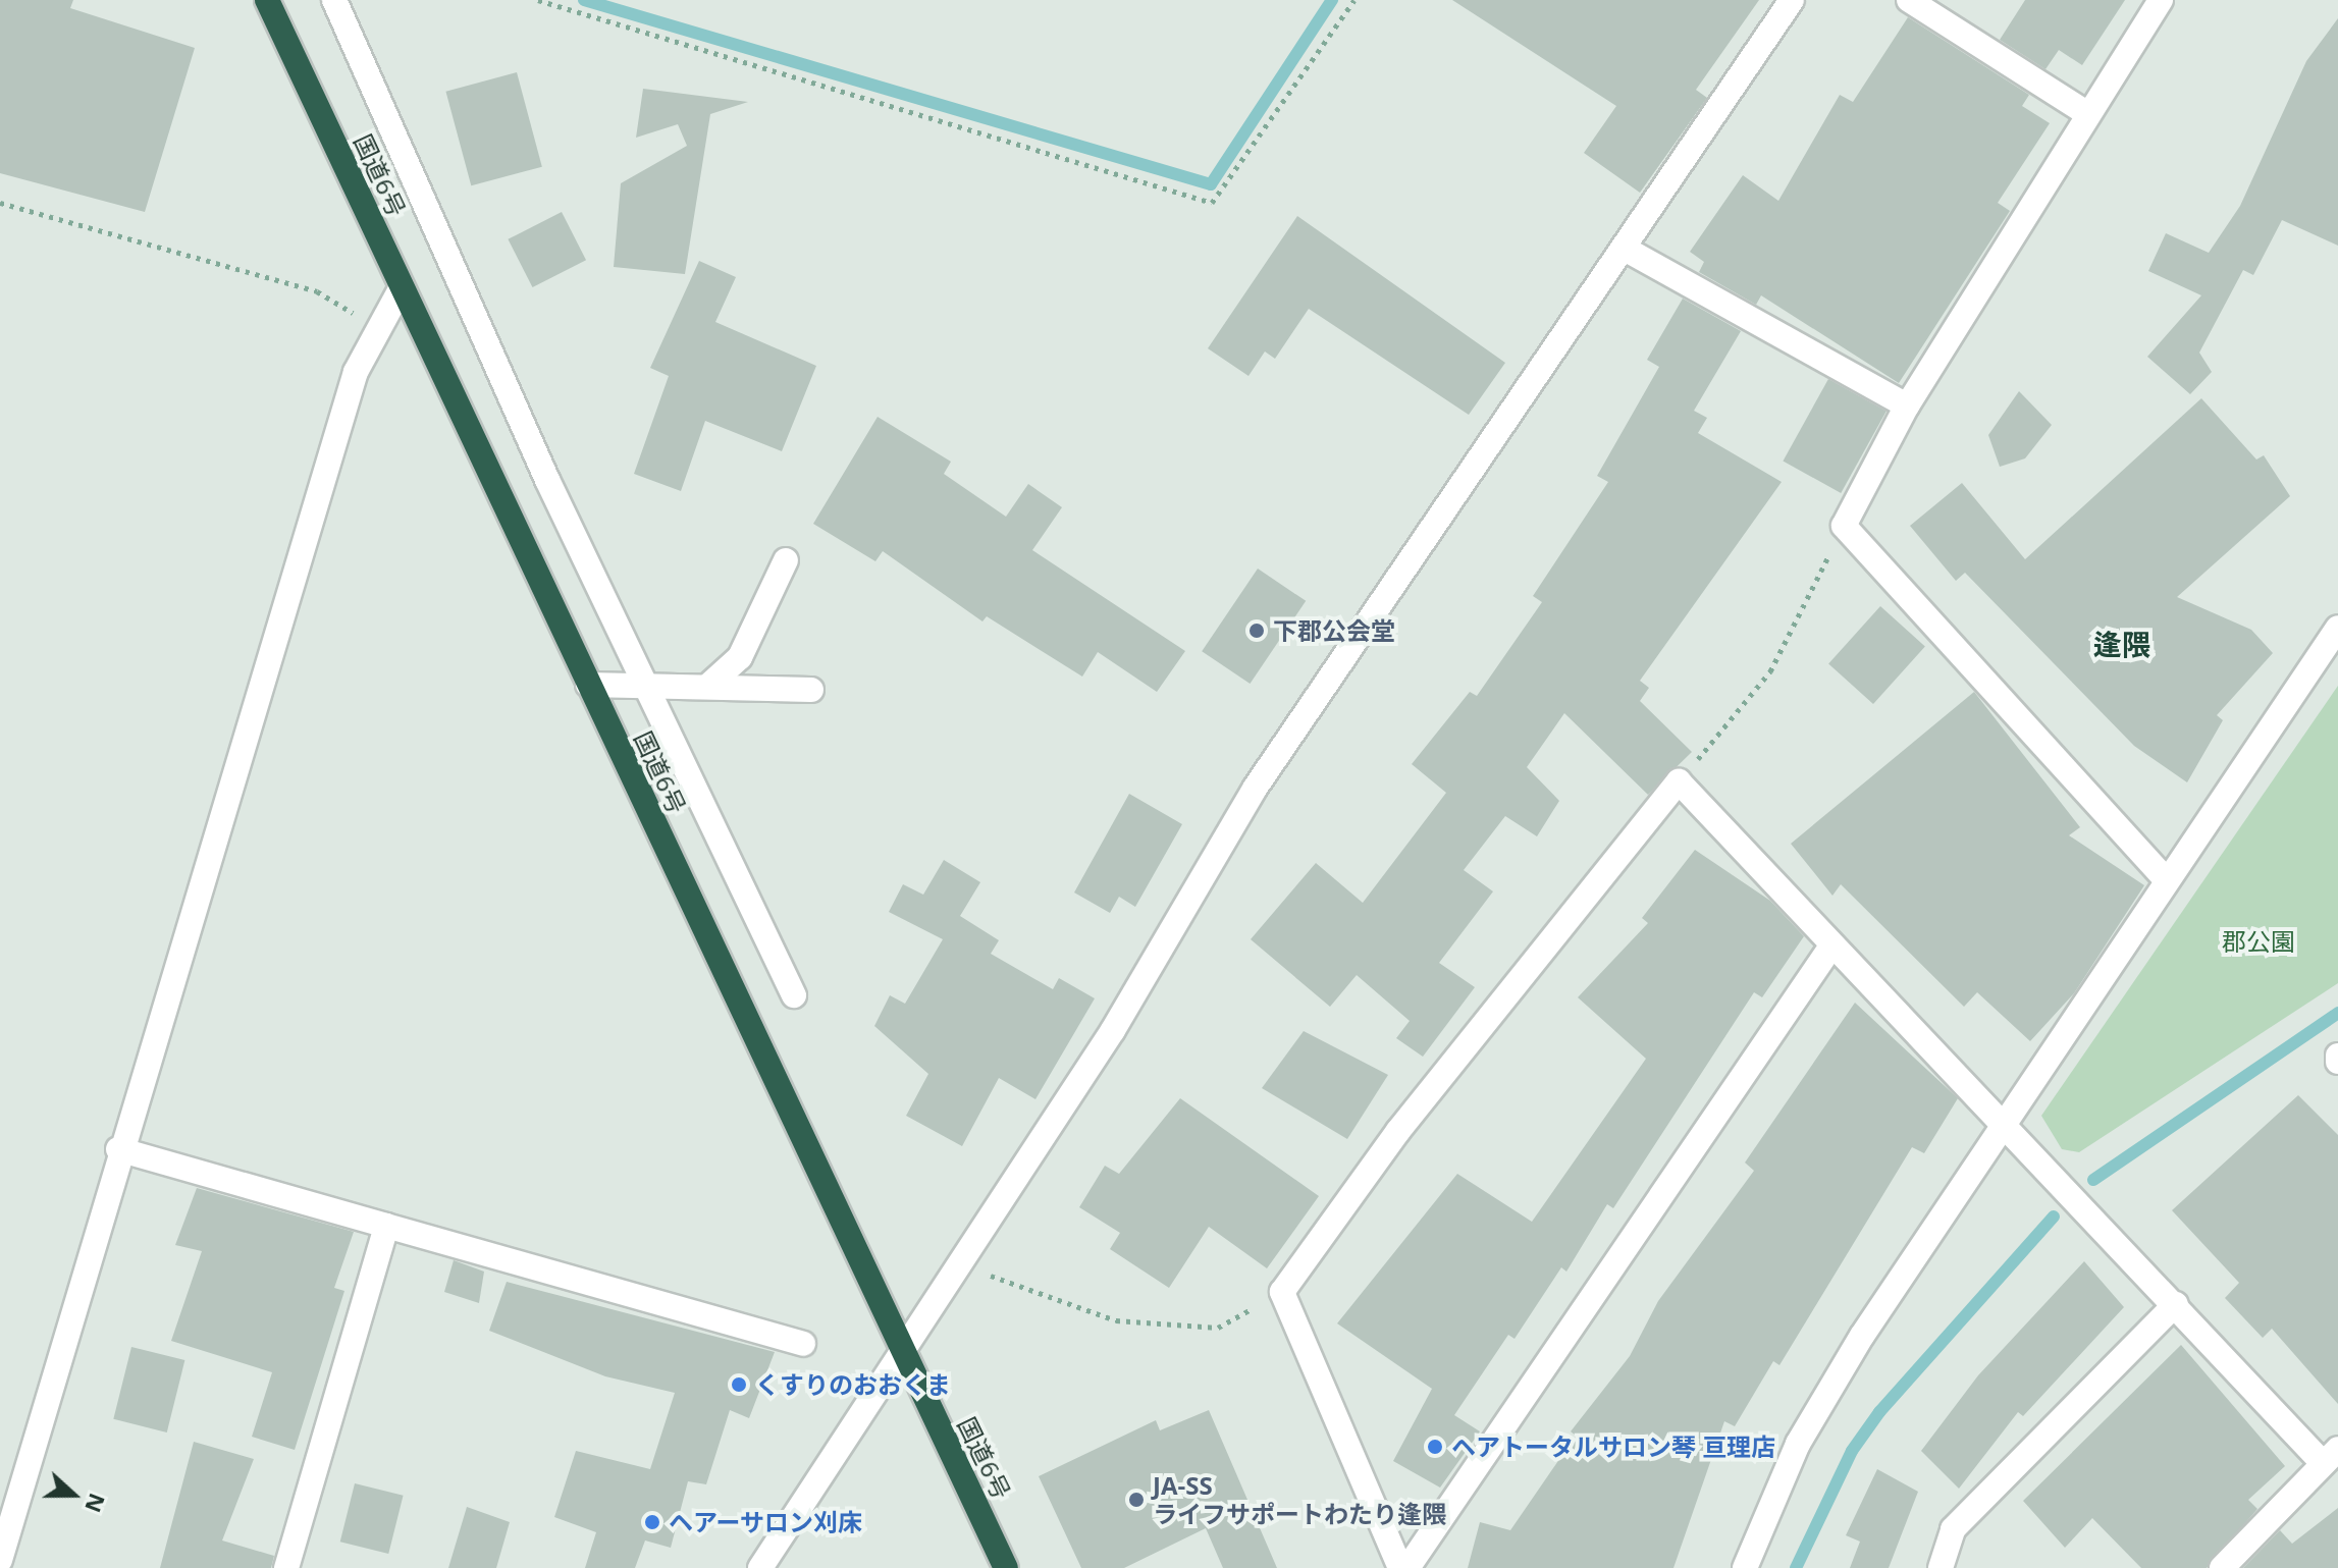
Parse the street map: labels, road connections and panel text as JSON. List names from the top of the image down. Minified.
{"streets":{"highway":["国道6号"]},"districts":["逢隈"],"parks":["郡公園"],"places":["下郡公会堂","くすりのおおくま","ヘアトータルサロン琴 亘理店","JA-SS ライフサポートわたり逢隈","ヘアーサロン刈床"],"north":"right"}
